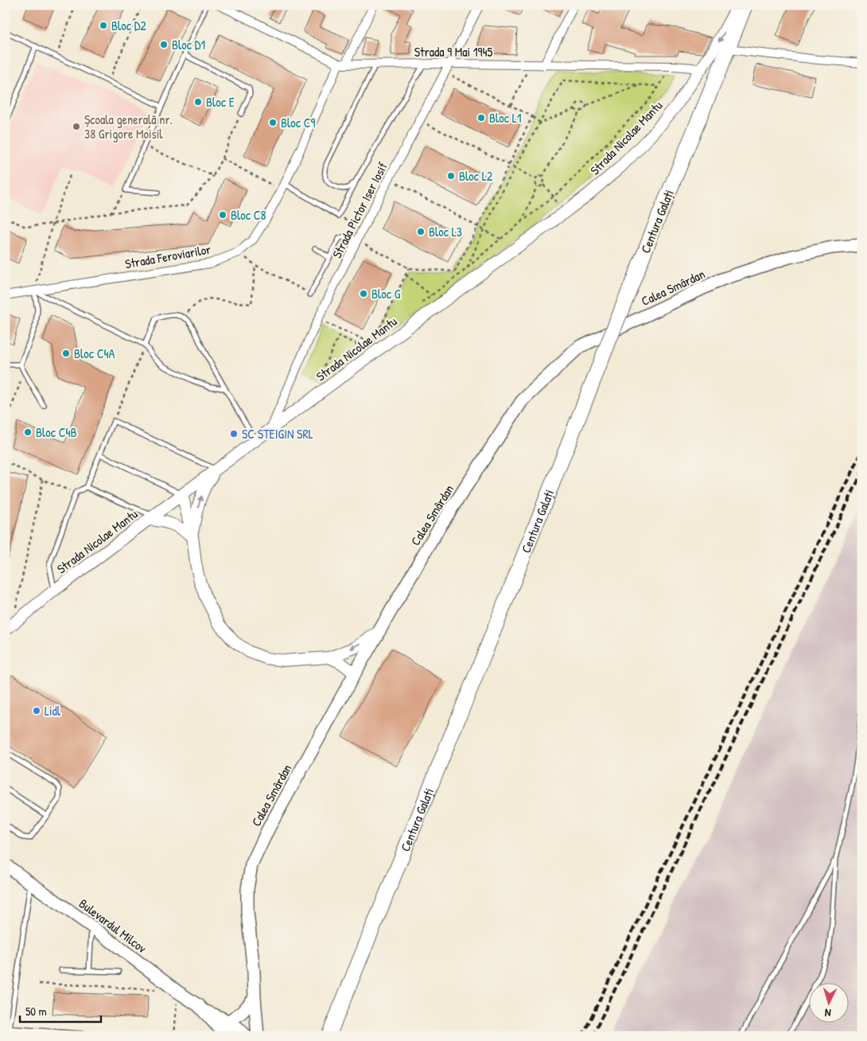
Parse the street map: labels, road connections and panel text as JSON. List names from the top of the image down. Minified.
{"streets":{"highway":["Centura Galați"],"main road":["Calea Smârdan","Bulevardul Milcov"],"street":["Strada 9 Mai 1945","Strada Nicolae Mantu","Strada Pictor Iser Iosif","Strada Feroviarilor"]},"crossings":[["Strada 9 Mai 1945","Strada Nicolae Mantu"],["Strada 9 Mai 1945","Strada Pictor Iser Iosif"],["Strada 9 Mai 1945","Strada Feroviarilor"],["Strada Nicolae Mantu","Strada Pictor Iser Iosif"]],"places":["Bloc D2","Bloc D1","Bloc E","Bloc L1","Bloc C9","Școala generală nr. 38 Grigore Moisil","Bloc L2","Bloc C8","Bloc L3","Bloc G","Bloc C4A","Bloc C4B","SC STEIGIN SRL","Lidl"],"scale_bar":"50 m","north":"bottom"}
